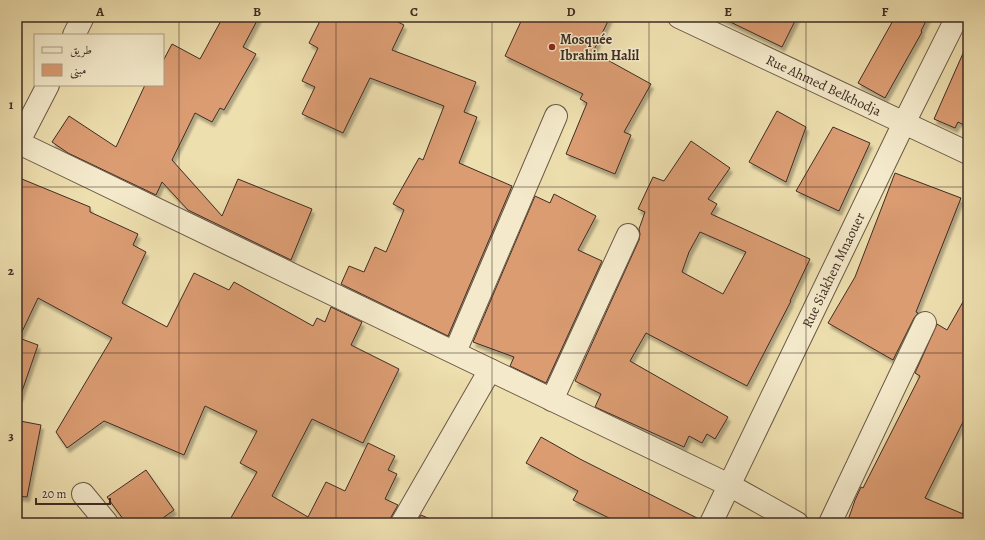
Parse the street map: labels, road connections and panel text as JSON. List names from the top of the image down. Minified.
{"streets":{"street":["Rue Ahmed Belkhodja","Rue Siakhen Mnaouer"]},"crossings":[["Rue Ahmed Belkhodja","Rue Siakhen Mnaouer"]],"places":["Mosquée Ibrahim Halil"],"legend":["طريق","مبنى"],"scale_bar":"20 m","grid":{"columns":["A","B","C","D","E","F"],"rows":["1","2","3"]}}
